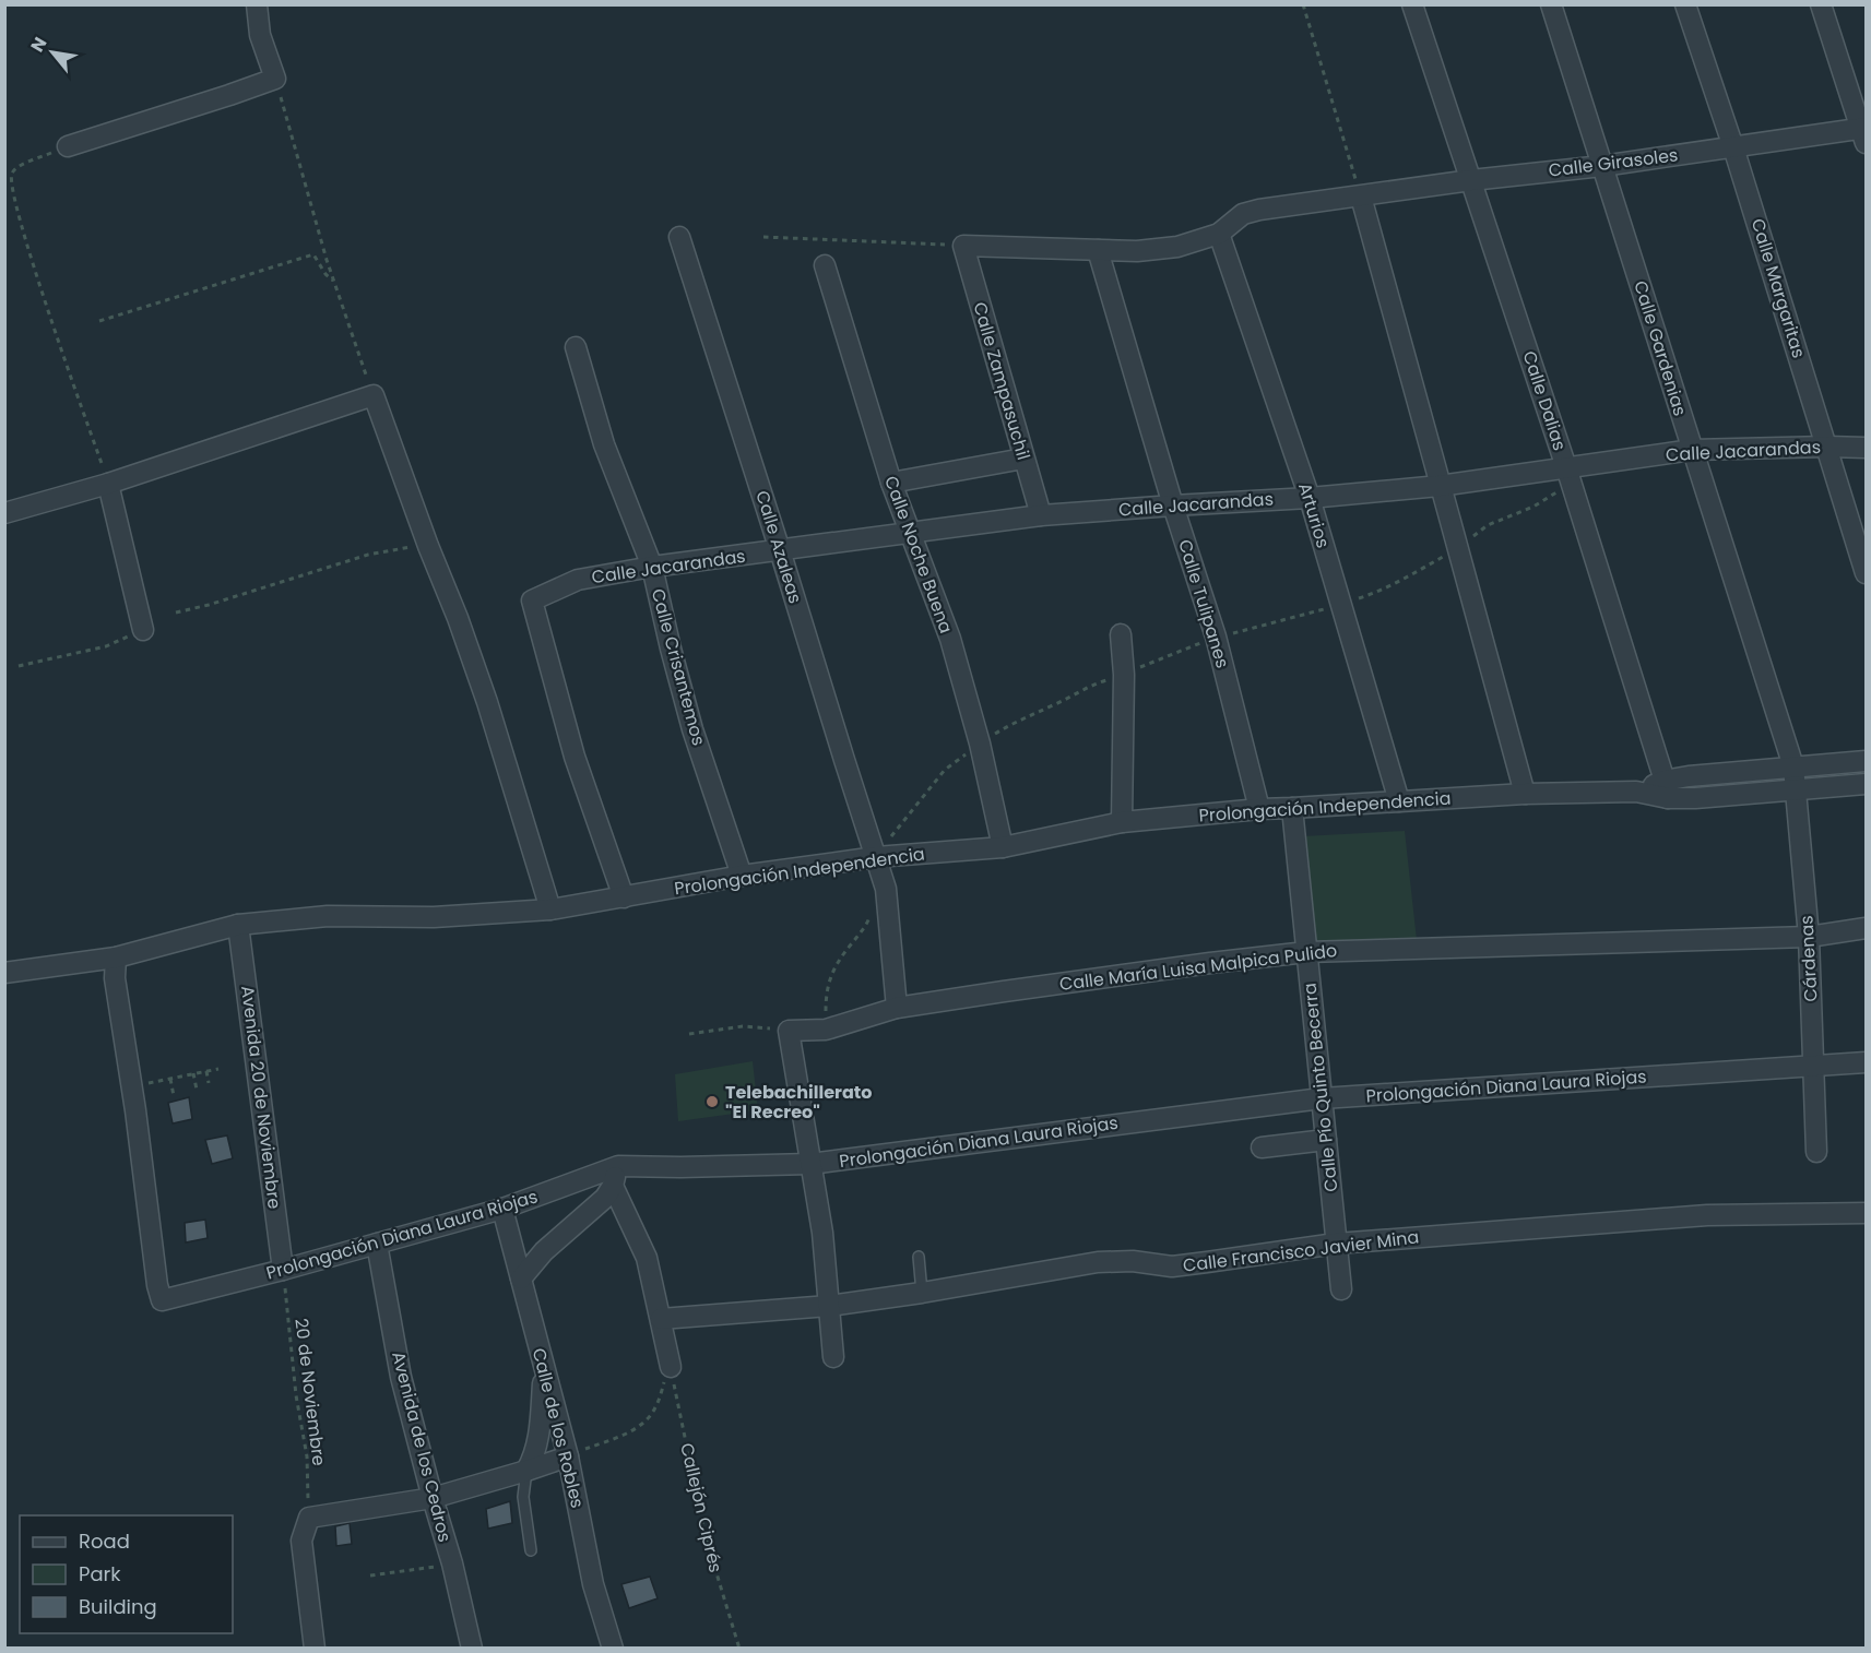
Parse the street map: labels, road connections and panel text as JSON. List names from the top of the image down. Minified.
{"streets":{"street":["Calle Girasoles","Calle Margaritas","Calle Gardenias","Calle Zampasuchil","Calle Dalias","Calle Jacarandas","Arturios","Calle Azaleas","Calle Noche Buena","Calle Tulipanes","Calle Crisantemos","Prolongación Independencia","Cárdenas","Calle María Luisa Malpica Pulido","Prolongación Diana Laura Riojas","Calle Pío Quinto Becerra","Avenida 20 de Noviembre","Calle Francisco Javier Mina","Calle de los Robles","Avenida de los Cedros"],"path":["20 de Noviembre","Callejón Ciprés"]},"crossings":[["Calle Girasoles","Calle Margaritas"],["Calle Girasoles","Calle Gardenias"],["Calle Girasoles","Calle Dalias"],["Calle Girasoles","Arturios"],["Calle Margaritas","Calle Jacarandas"],["Calle Gardenias","Calle Jacarandas"],["Calle Gardenias","Prolongación Independencia"],["Calle Gardenias","Cárdenas"],["Calle Zampasuchil","Calle Jacarandas"],["Calle Dalias","Calle Jacarandas"],["Calle Dalias","Prolongación Independencia"],["Calle Jacarandas","Arturios"],["Calle Jacarandas","Calle Azaleas"],["Calle Jacarandas","Calle Noche Buena"],["Calle Jacarandas","Calle Tulipanes"],["Calle Jacarandas","Calle Crisantemos"],["Calle Jacarandas","Prolongación Independencia"],["Arturios","Prolongación Independencia"],["Calle Azaleas","Prolongación Independencia"],["Calle Azaleas","Calle María Luisa Malpica Pulido"],["Calle Noche Buena","Prolongación Independencia"],["Calle Tulipanes","Prolongación Independencia"],["Calle Crisantemos","Prolongación Independencia"],["Prolongación Independencia","Cárdenas"],["Prolongación Independencia","Prolongación Diana Laura Riojas"],["Prolongación Independencia","Calle Pío Quinto Becerra"],["Prolongación Independencia","Avenida 20 de Noviembre"],["Cárdenas","Calle María Luisa Malpica Pulido"],["Cárdenas","Prolongación Diana Laura Riojas"],["Calle María Luisa Malpica Pulido","Calle Pío Quinto Becerra"],["Prolongación Diana Laura Riojas","Calle Pío Quinto Becerra"],["Prolongación Diana Laura Riojas","Avenida 20 de Noviembre"],["Prolongación Diana Laura Riojas","20 de Noviembre"],["Prolongación Diana Laura Riojas","Calle de los Robles"],["Prolongación Diana Laura Riojas","Avenida de los Cedros"],["Calle Pío Quinto Becerra","Calle Francisco Javier Mina"],["Avenida 20 de Noviembre","20 de Noviembre"]],"places":["Telebachillerato \"El Recreo\""],"legend":["Road","Park","Building"],"north":"top left"}
